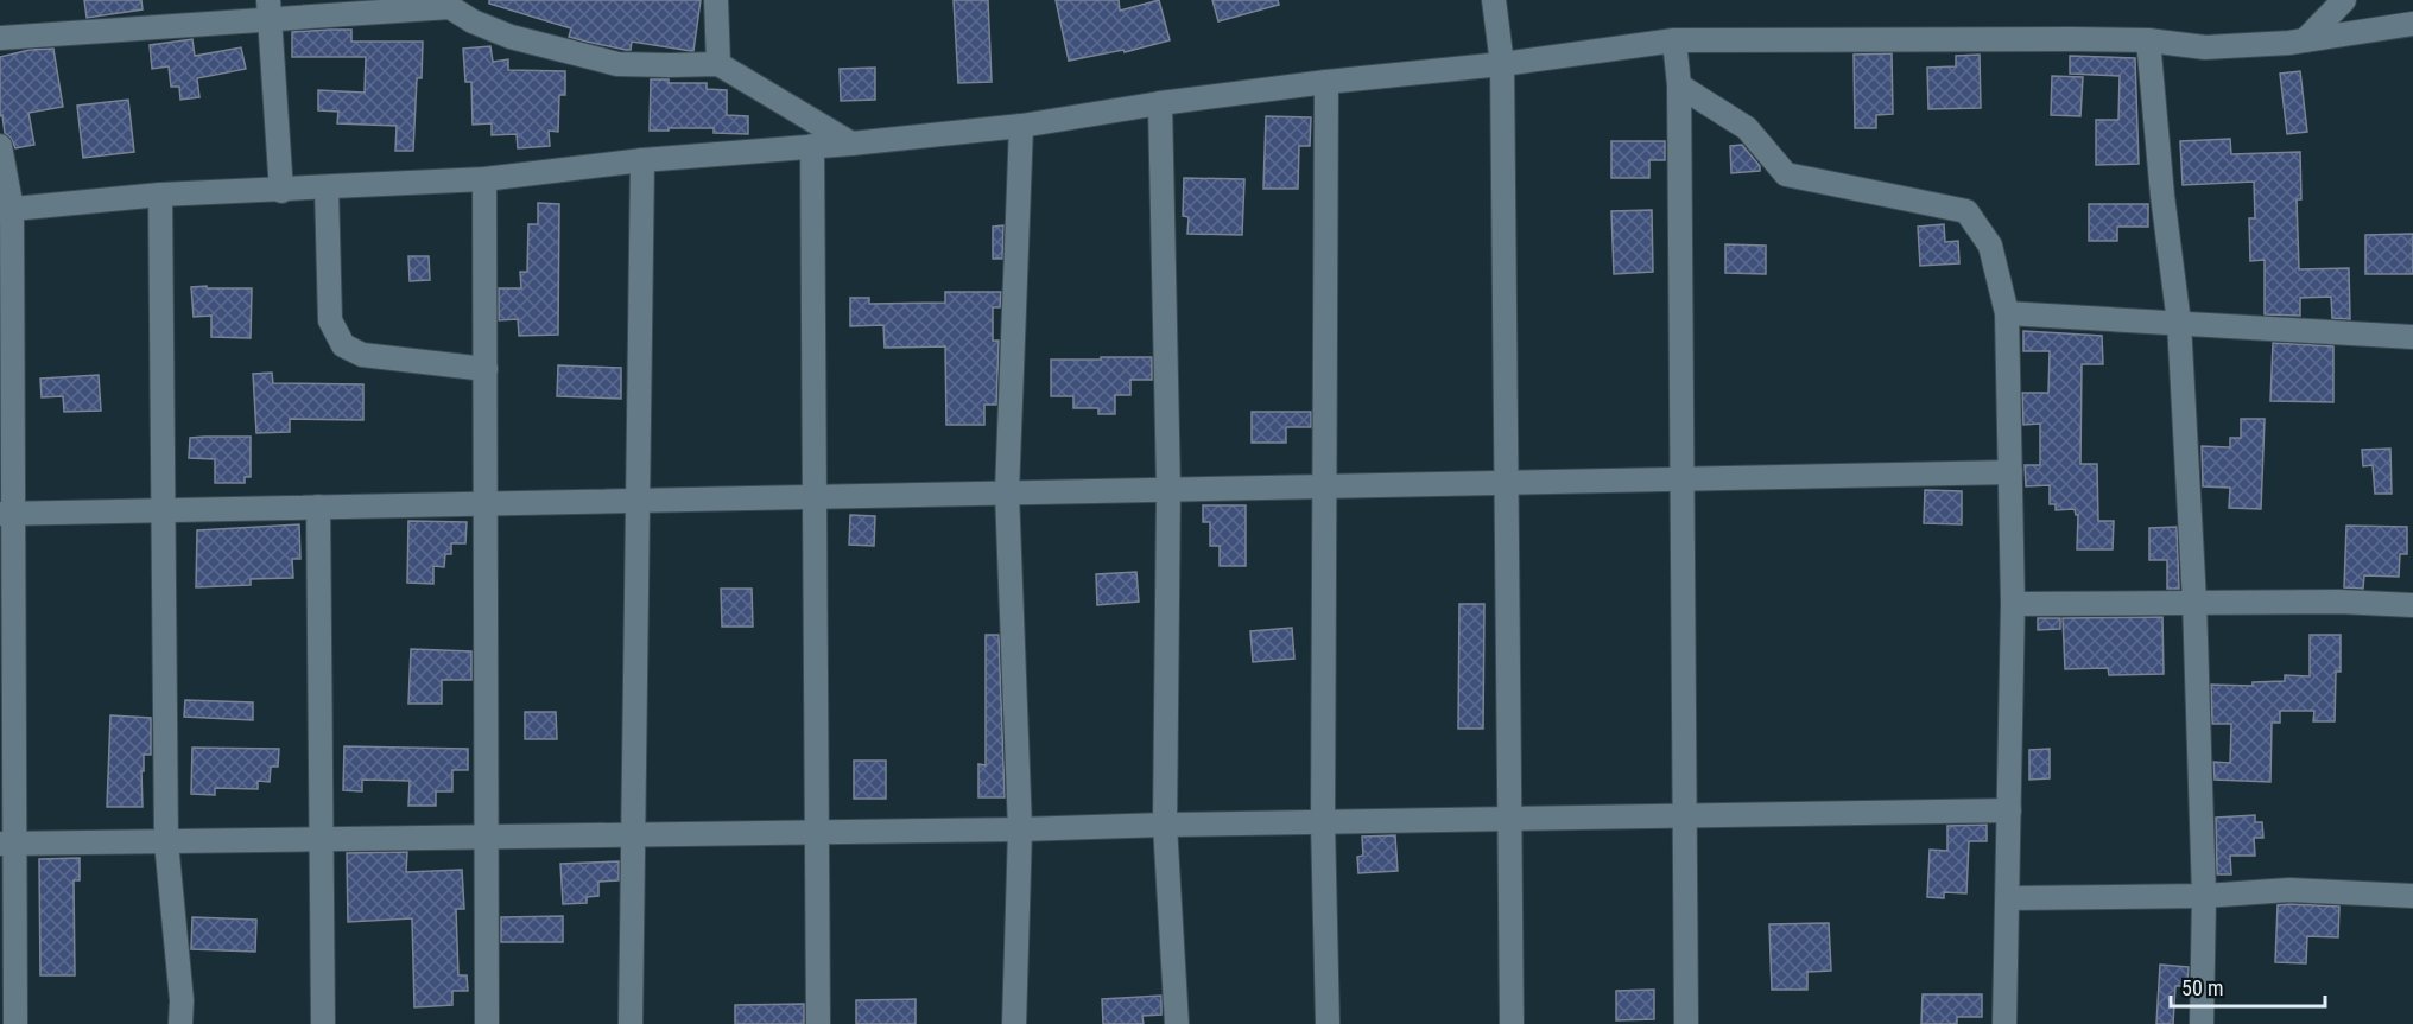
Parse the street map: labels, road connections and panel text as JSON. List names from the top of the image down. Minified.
{"scale_bar":"50 m"}
